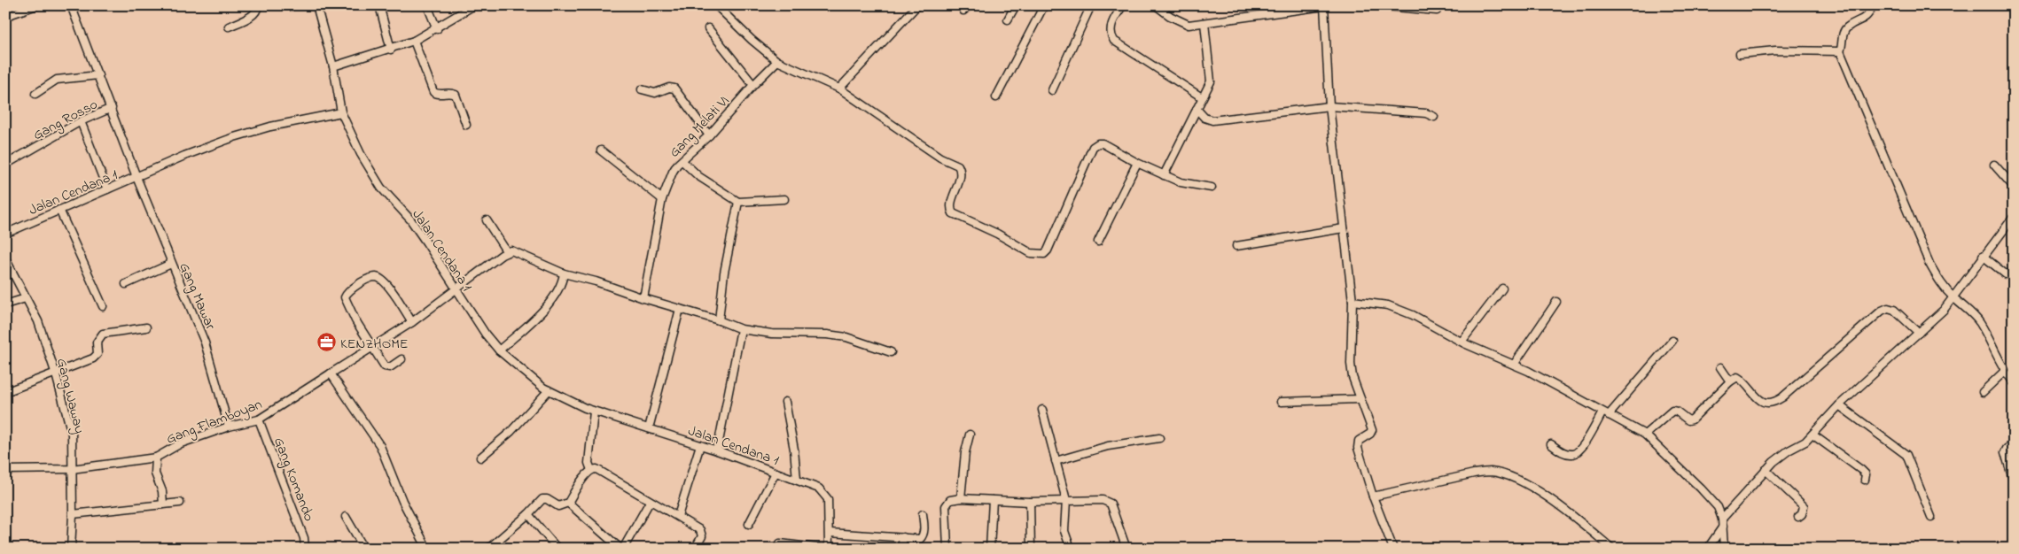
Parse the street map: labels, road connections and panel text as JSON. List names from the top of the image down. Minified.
{"streets":{"street":["Gang Rosso","Gang Melati VI","Jalan Cendana 1","Gang Mawar","Gang Waway","Gang Flamboyan","Gang Komando"]},"crossings":[["Gang Rosso","Gang Mawar"],["Jalan Cendana 1","Gang Mawar"],["Jalan Cendana 1","Gang Flamboyan"],["Gang Mawar","Gang Flamboyan"],["Gang Flamboyan","Gang Komando"]],"places":{"office":["KENZHOME"]}}
